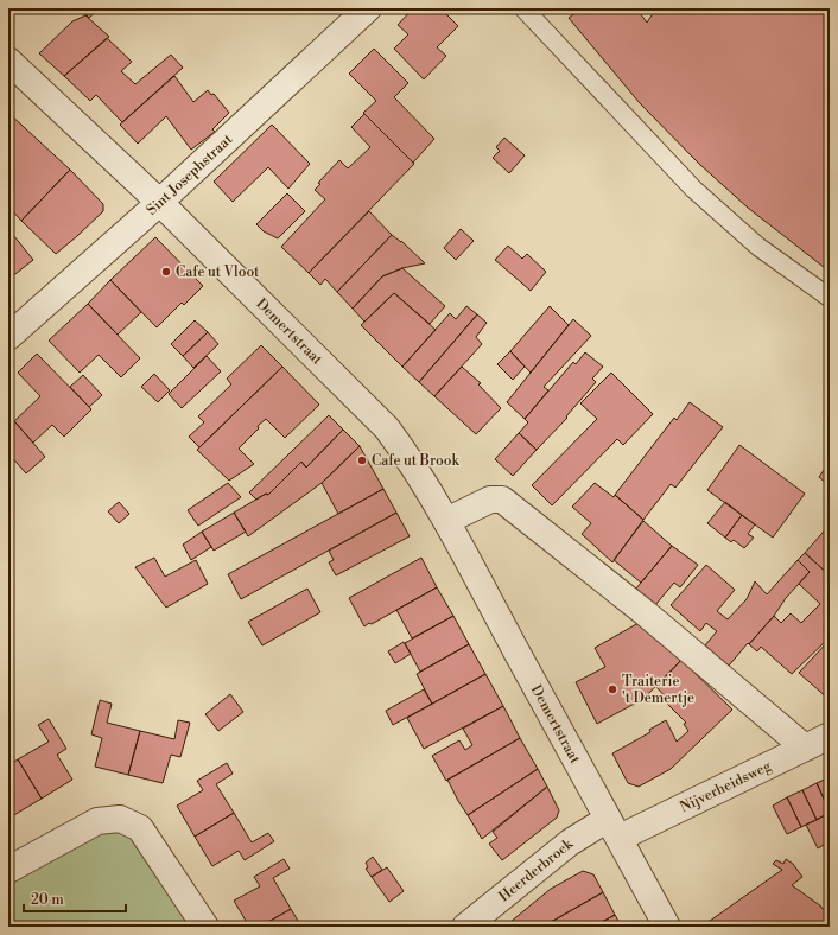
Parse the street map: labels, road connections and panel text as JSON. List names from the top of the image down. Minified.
{"streets":{"street":["Sint Josephstraat","Demertstraat","Nijverheidsweg","Heerderbroek"]},"crossings":[["Sint Josephstraat","Demertstraat"],["Demertstraat","Nijverheidsweg"],["Demertstraat","Heerderbroek"],["Nijverheidsweg","Heerderbroek"]],"places":["Cafe ut Vloot","Cafe ut Brook","Traiterie 't Demertje"],"scale_bar":"20 m"}
